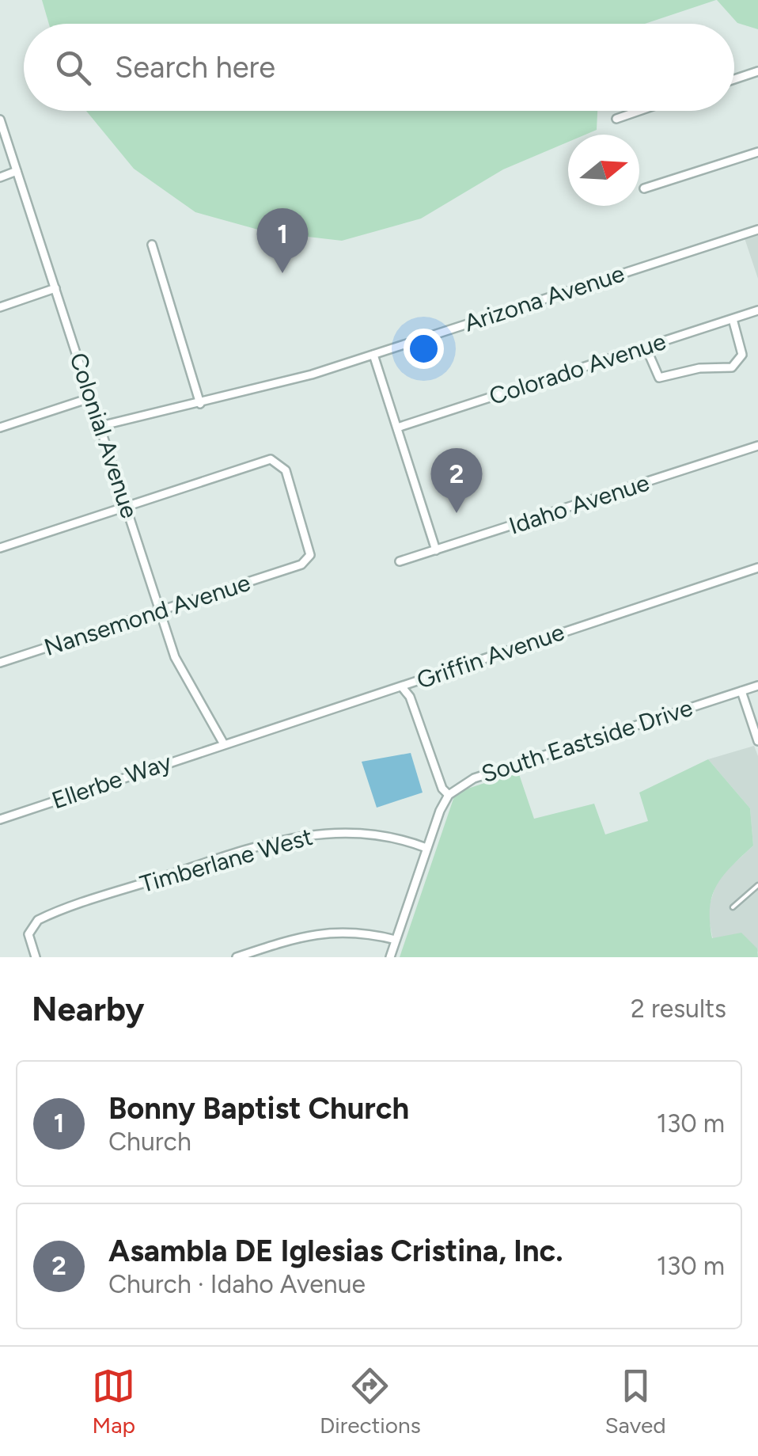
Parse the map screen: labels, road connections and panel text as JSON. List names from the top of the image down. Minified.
{"streets":{"street":["Arizona Avenue","Colorado Avenue","Colonial Avenue","Idaho Avenue","Nansemond Avenue","Griffin Avenue","South Eastside Drive","Ellerbe Way","Timberlane West"]},"crossings":[["Arizona Avenue","Colonial Avenue"],["Colonial Avenue","Nansemond Avenue"],["Colonial Avenue","Griffin Avenue"],["Colonial Avenue","Ellerbe Way"],["Griffin Avenue","Ellerbe Way"]],"north":"right","page":{"search":"Search here","pins":["1","2"],"heading":["Nearby","2 results"],"list":[{"mark":"1","name":"Bonny Baptist Church","note":"Church","value":"130 m"},{"mark":"2","name":"Asambla DE Iglesias Cristina, Inc.","note":"Church · Idaho Avenue","value":"130 m"}],"nav":["Map","Directions","Saved"]}}
